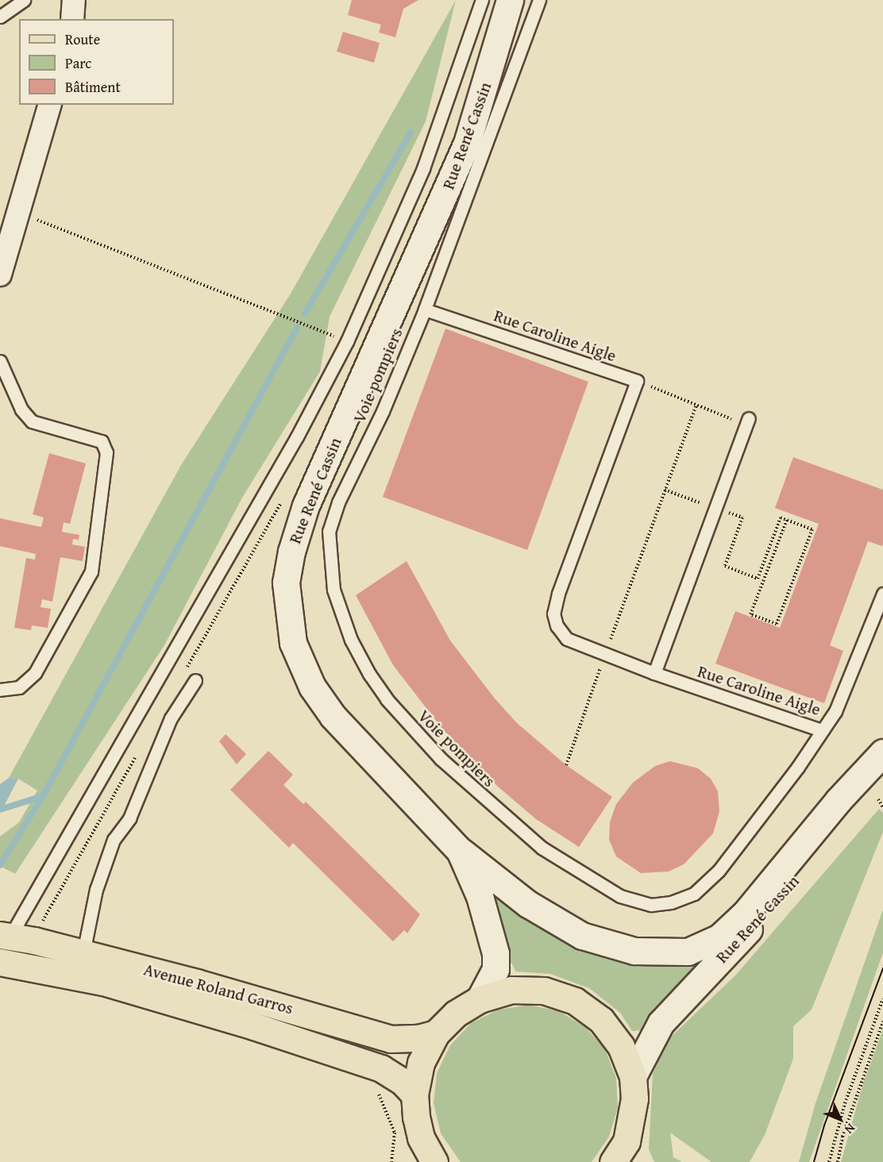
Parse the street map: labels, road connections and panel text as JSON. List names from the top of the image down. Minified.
{"streets":{"main road":["Avenue Roland Garros"],"street":["Rue René Cassin"],"lane":["Rue Caroline Aigle","Voie pompiers"]},"crossings":[["Rue Caroline Aigle","Voie pompiers"]],"legend":["Route","Parc","Bâtiment"],"north":"bottom right"}
